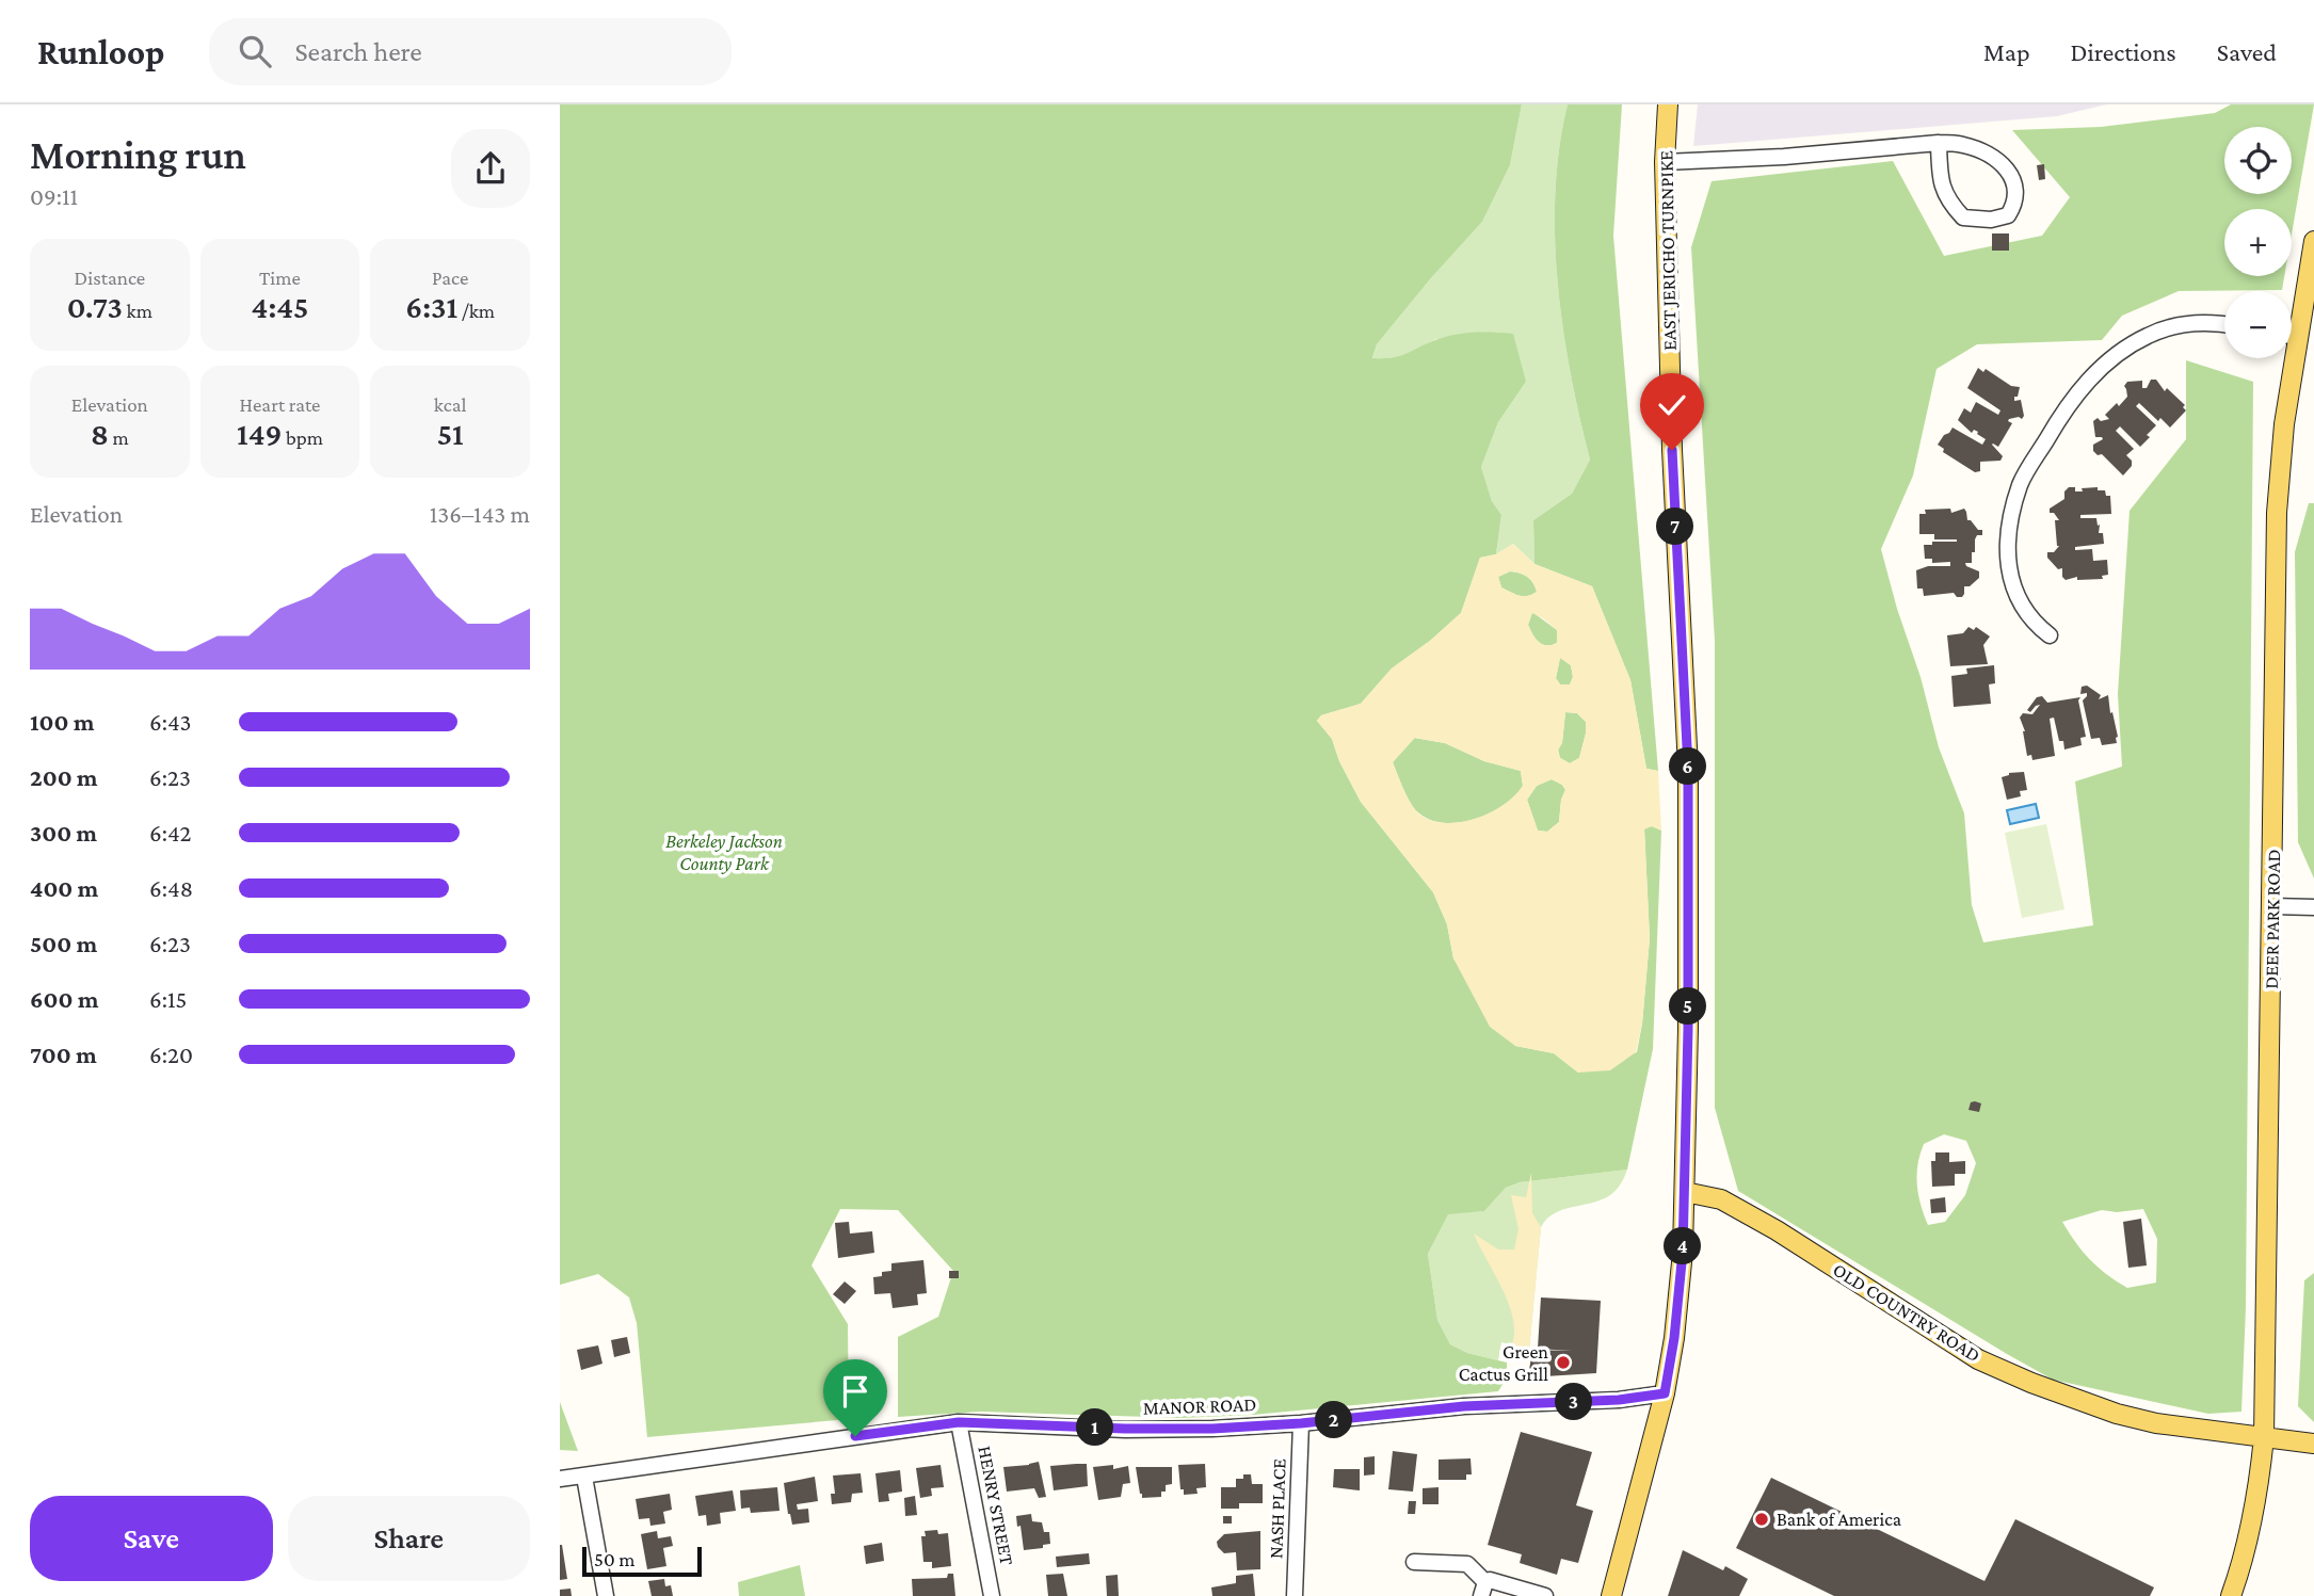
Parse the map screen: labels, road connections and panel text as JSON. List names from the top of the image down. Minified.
{"streets":{"main road":["EAST JERICHO TURNPIKE","DEER PARK ROAD","OLD COUNTRY ROAD"],"street":["MANOR ROAD","HENRY STREET","NASH PLACE"]},"crossings":[["EAST JERICHO TURNPIKE","OLD COUNTRY ROAD"],["EAST JERICHO TURNPIKE","MANOR ROAD"],["DEER PARK ROAD","OLD COUNTRY ROAD"],["MANOR ROAD","HENRY STREET"],["MANOR ROAD","NASH PLACE"]],"parks":["Berkeley Jackson County Park"],"places":["Green Cactus Grill","Bank of America"],"scale_bar":"50 m","page":{"header":"Runloop","search":"Search here","nav":["Map","Directions","Saved"],"heading":["Morning run","09:11"],"map_buttons":["+","−"],"stats":[["Distance","0.73 km"],["Time","4:45"],["Pace","6:31 /km"],["Elevation","8 m"],["Heart rate","149 bpm"],["kcal","51"]],"chart":["Elevation","136–143 m"],"pins":["7","6","5","4","3","2","1"],"list":[{"name":"100 m","note":"6:43"},{"name":"200 m","note":"6:23"},{"name":"300 m","note":"6:42"},{"name":"400 m","note":"6:48"},{"name":"500 m","note":"6:23"},{"name":"600 m","note":"6:15"},{"name":"700 m","note":"6:20"}],"buttons":["Save","Share"],"scale":"50 m"}}
